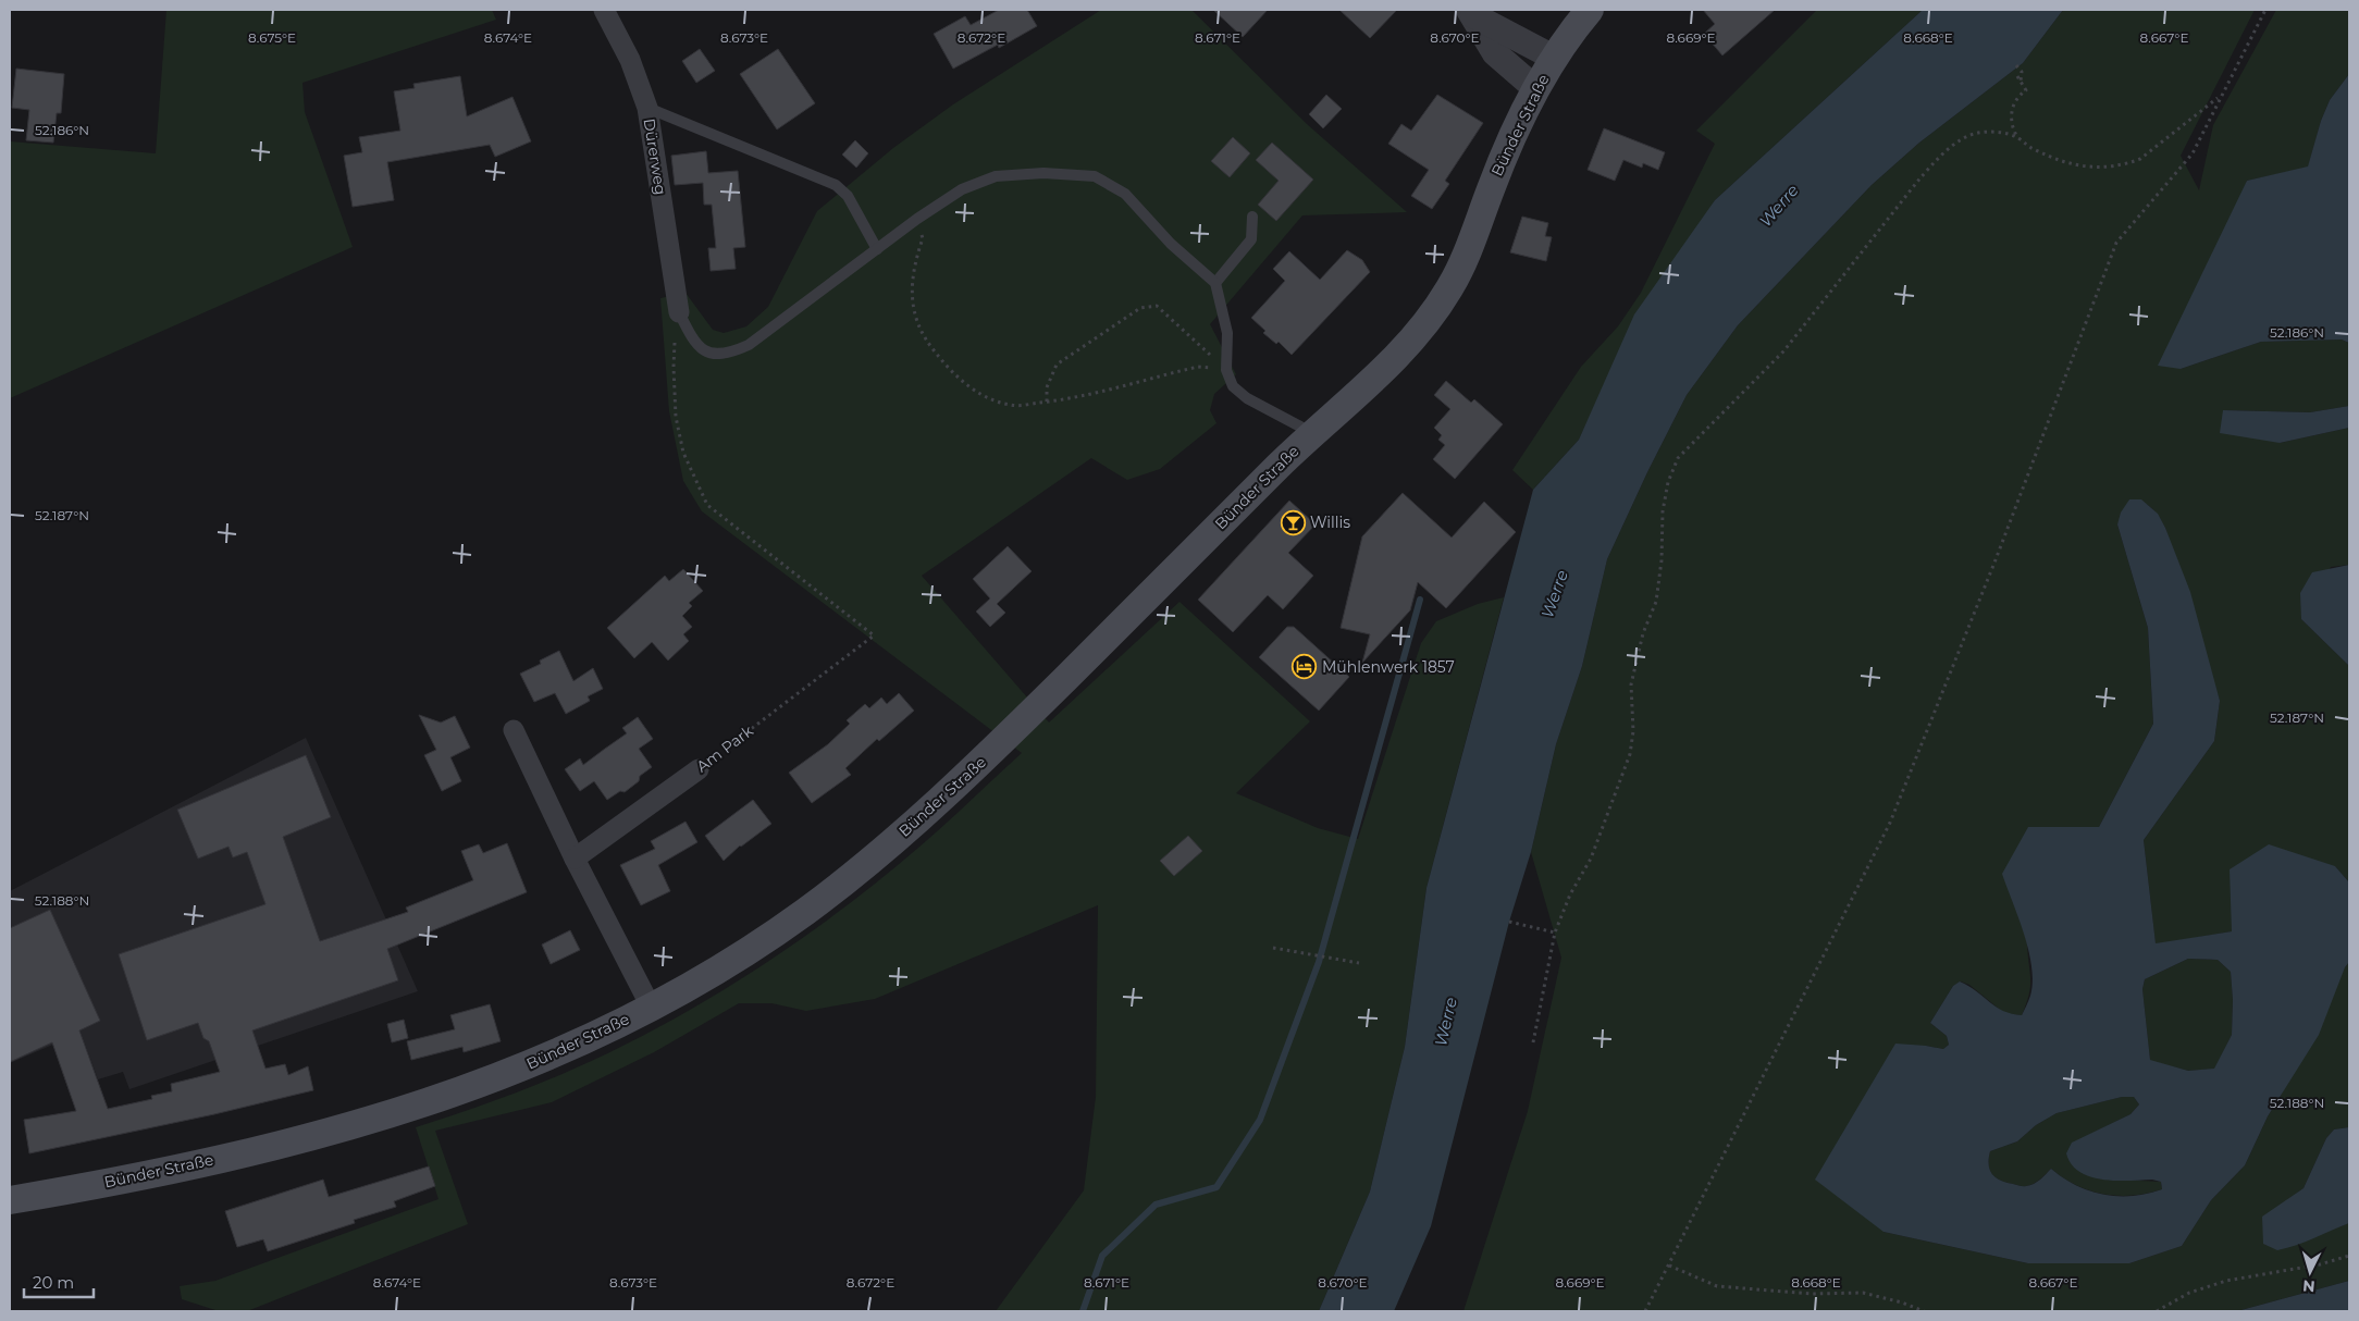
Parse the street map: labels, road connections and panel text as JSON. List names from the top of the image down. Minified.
{"streets":{"main road":["Bünder Straße"],"street":["Dürerweg","Am Park"]},"crossings":[["Dürerweg","Am Park"]],"water":["Werre"],"places":{"bar":["Willis"],"hotel":["Mühlenwerk 1857"]},"scale_bar":"20 m","north":"bottom","coordinates":["8.675°E","8.674°E","8.673°E","8.672°E","8.671°E","8.670°E","8.669°E","8.668°E","8.667°E","52.186°N","52.187°N","52.188°N"]}
